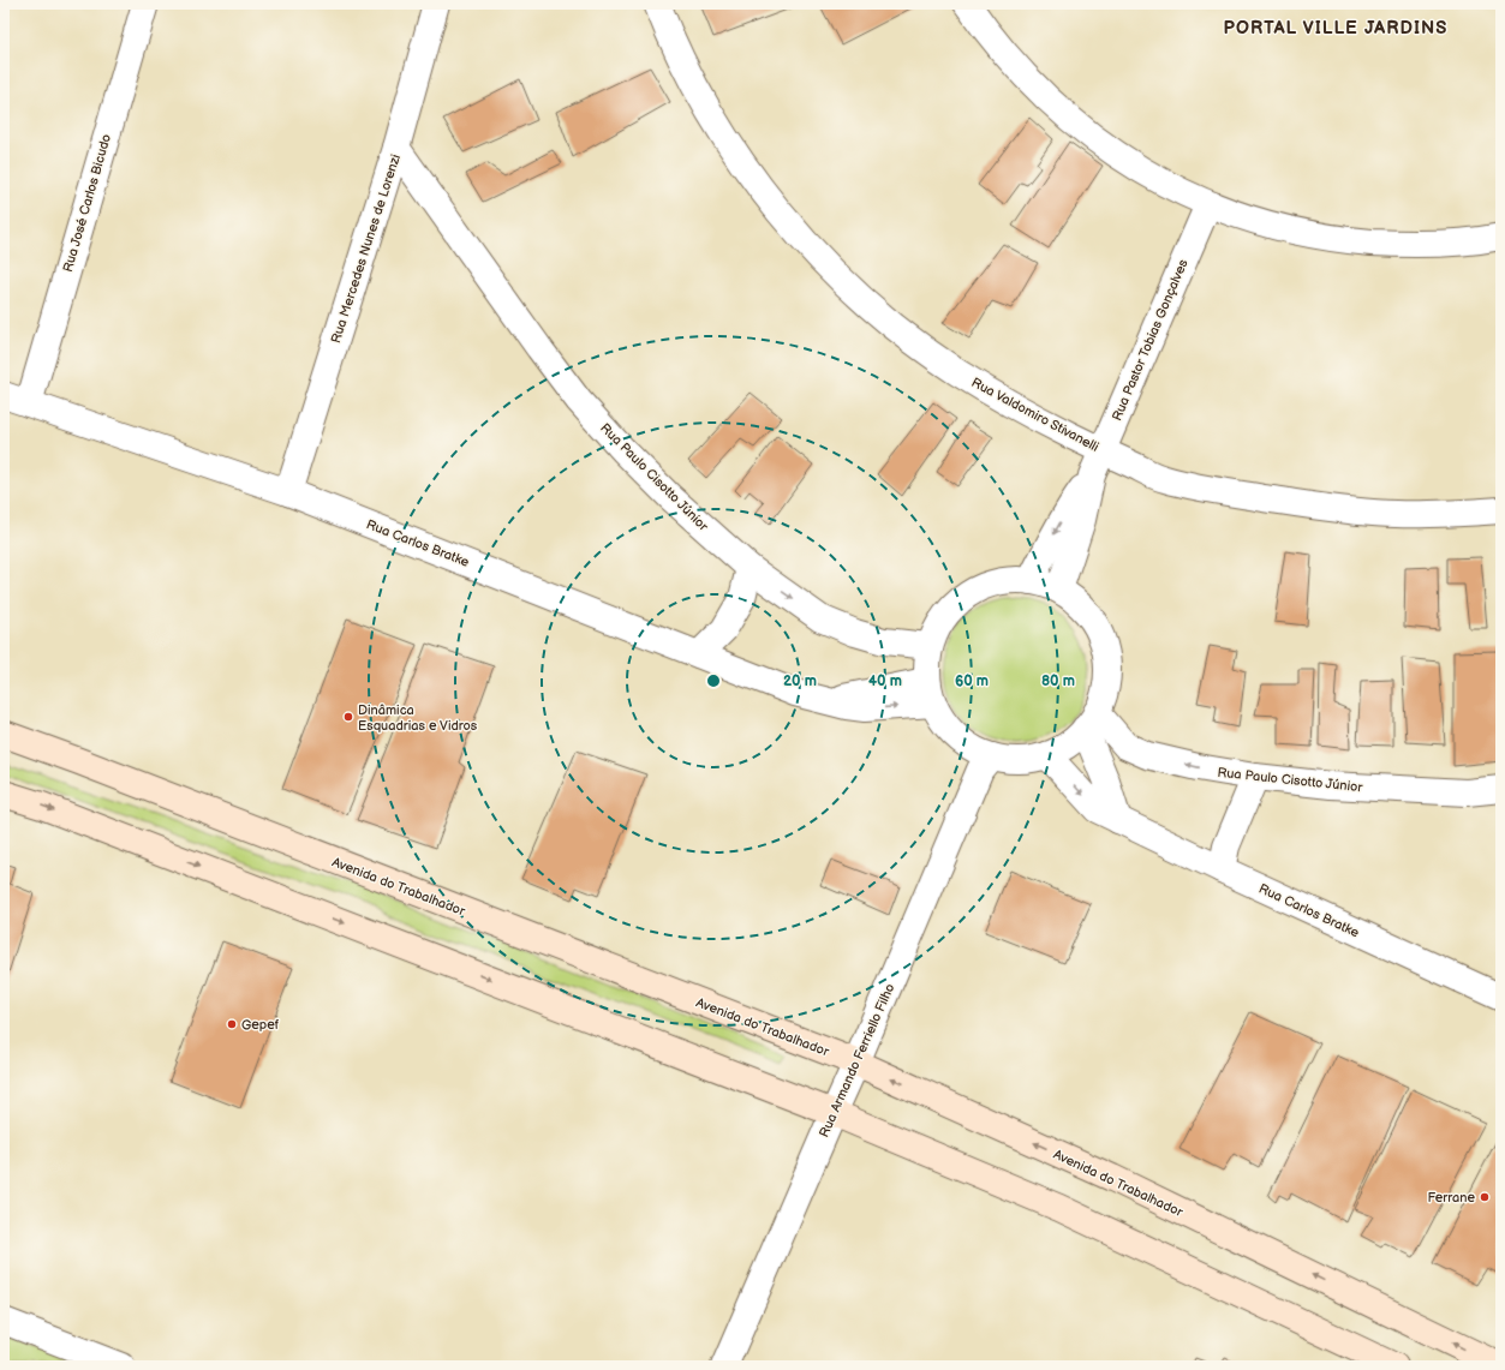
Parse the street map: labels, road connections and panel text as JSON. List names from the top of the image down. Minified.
{"streets":{"street":["Rua José Carlos Bicudo","Rua Mercedes Nunes de Lorenzi","Rua Pastor Tobias Gonçalves","Rua Valdomiro Stivanelli","Rua Paulo Cisotto Júnior","Rua Carlos Bratke","Avenida do Trabalhador","Rua Armando Ferriello Filho"]},"crossings":[["Rua José Carlos Bicudo","Rua Carlos Bratke"],["Rua Mercedes Nunes de Lorenzi","Rua Paulo Cisotto Júnior"],["Rua Mercedes Nunes de Lorenzi","Rua Carlos Bratke"],["Rua Pastor Tobias Gonçalves","Rua Valdomiro Stivanelli"],["Avenida do Trabalhador","Rua Armando Ferriello Filho"]],"districts":["PORTAL VILLE JARDINS"],"places":["Dinâmica Esquadrias e Vidros","Gepef","Ferrane"],"rings":["20 m","40 m","60 m","80 m"]}
